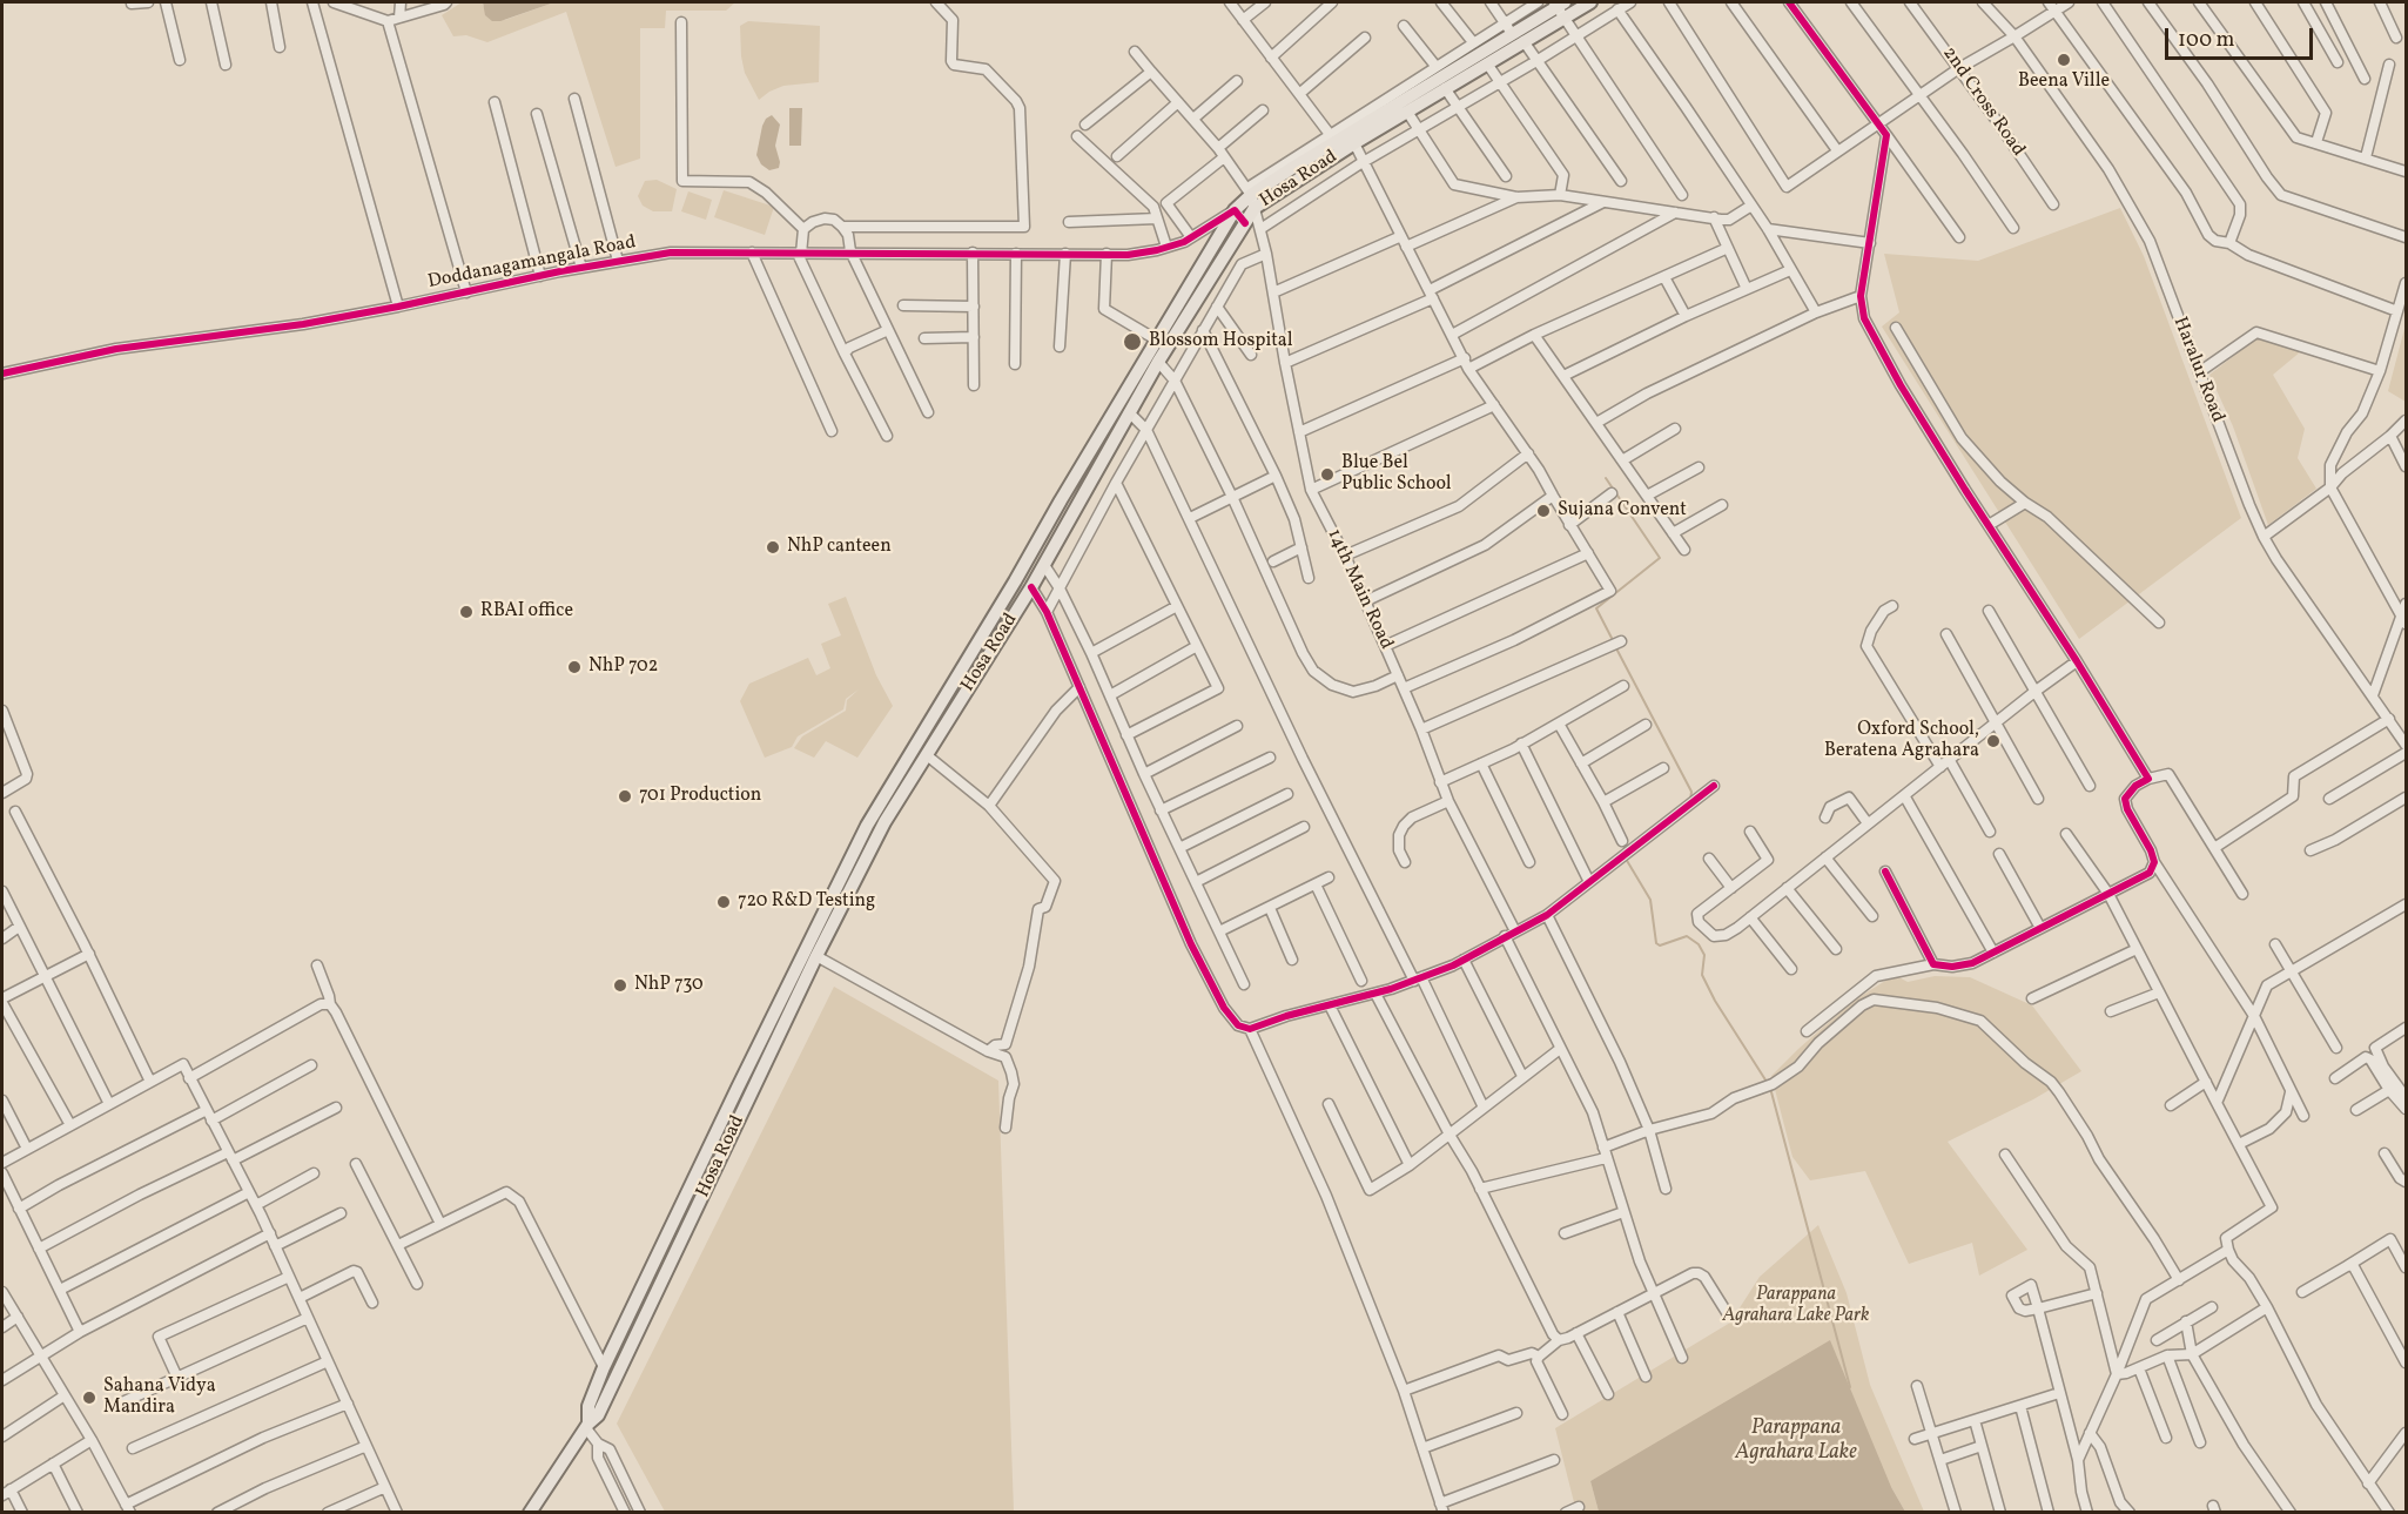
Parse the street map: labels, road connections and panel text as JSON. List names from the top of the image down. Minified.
{"streets":{"main road":["Hosa Road"],"street":["2nd Cross Road","Doddanagamangala Road","Haralur Road","14th Main Road"]},"crossings":[["Hosa Road","Doddanagamangala Road"],["Hosa Road","14th Main Road"]],"water":["Parappana Agrahara Lake"],"parks":["Parappana Agrahara Lake Park"],"places":["Beena Ville","Blossom Hospital","Blue Bel Public School","Sujana Convent","NhP canteen","RBAI office","NhP 702","Oxford School, Beratena Agrahara","701 Production","720 R&D Testing","NhP 730","Sahana Vidya Mandira"],"scale_bar":"100 m"}
